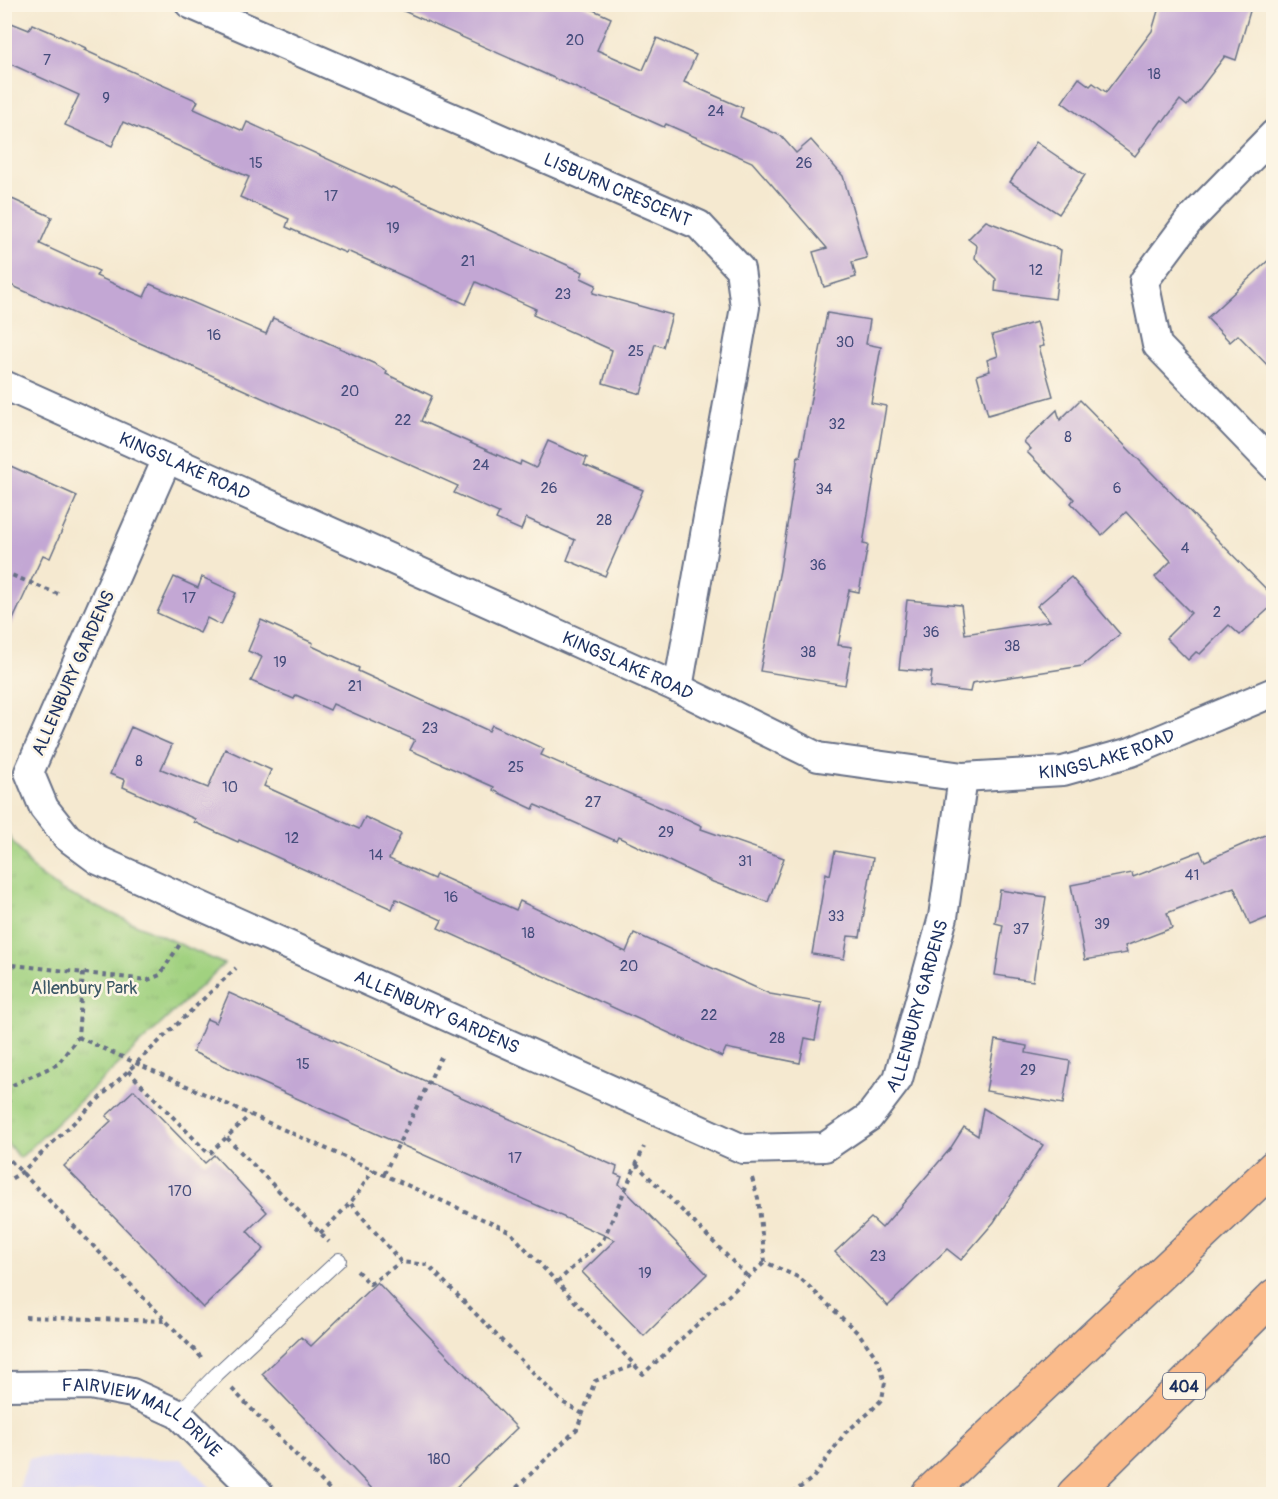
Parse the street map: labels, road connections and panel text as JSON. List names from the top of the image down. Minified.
{"streets":{"highway":["404"],"street":["LISBURN CRESCENT","KINGSLAKE ROAD","ALLENBURY GARDENS","FAIRVIEW MALL DRIVE"]},"crossings":[["LISBURN CRESCENT","KINGSLAKE ROAD"],["KINGSLAKE ROAD","ALLENBURY GARDENS"]],"parks":["Allenbury Park"],"house_numbers":["20","7","18","9","24","15","26","17","19","21","12","23","16","30","25","20","22","32","8","24","26","6","34","28","4","36","17","2","36","38","38","19","21","23","8","25","10","27","29","12","14","31","41","16","33","39","37","18","20","22","28","15","29","17","170","23","19","180"]}
